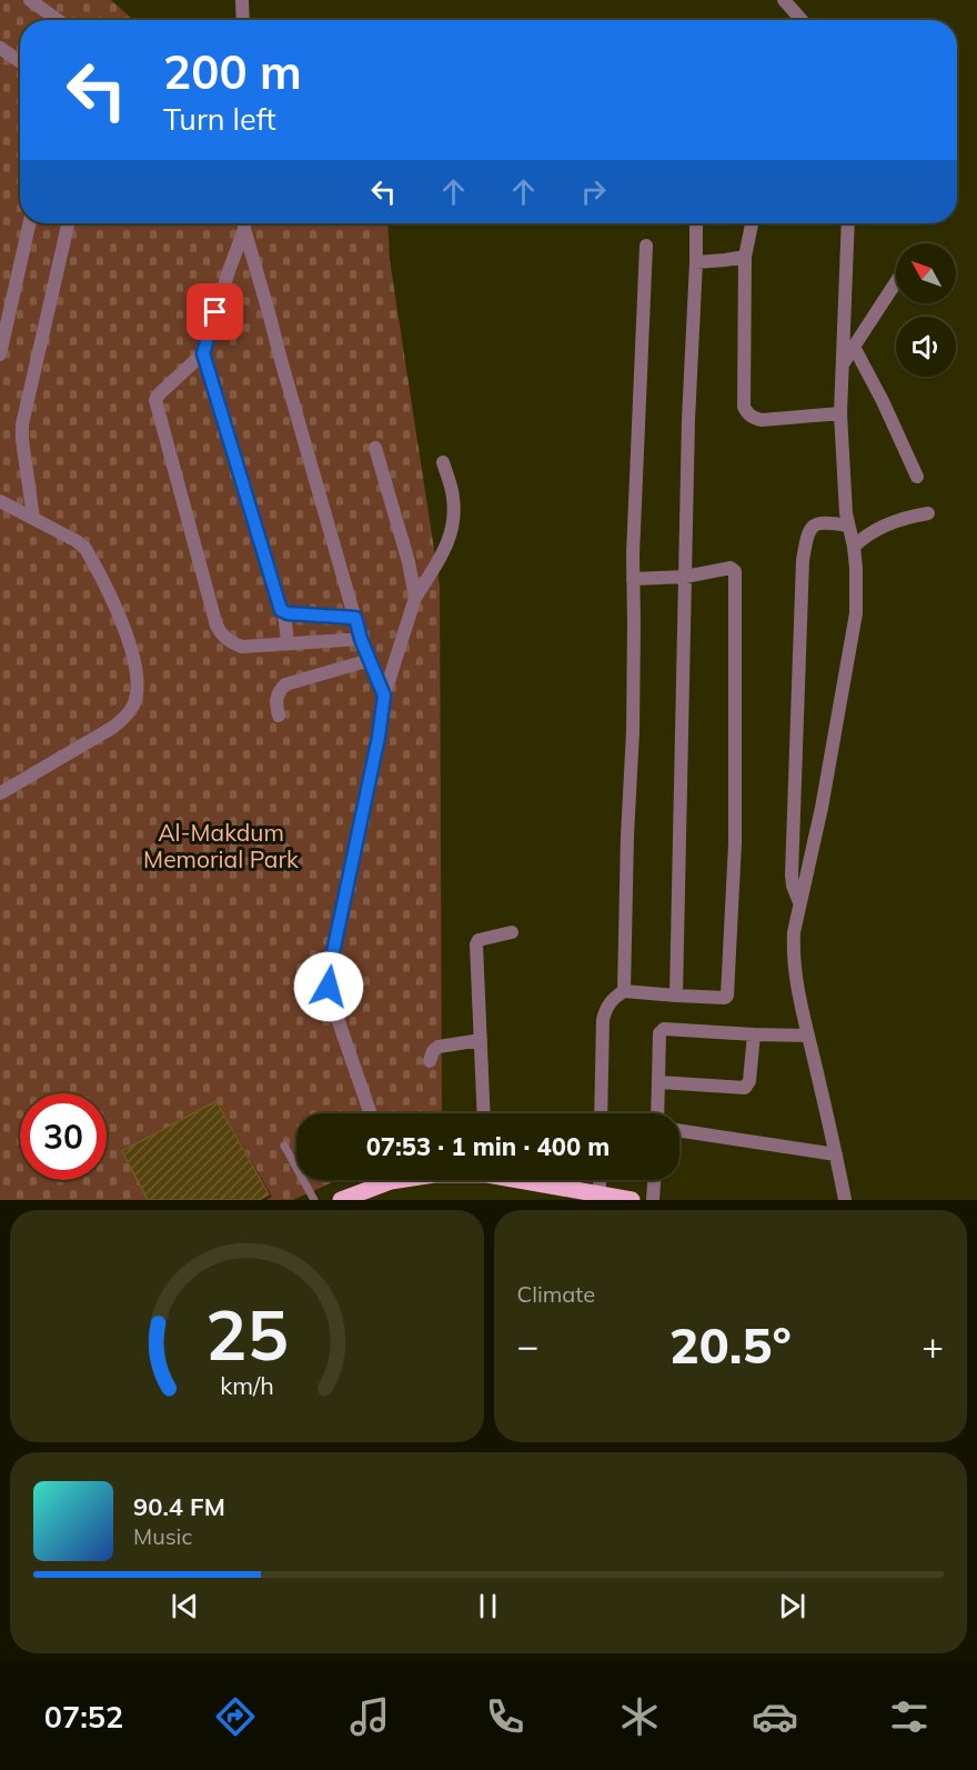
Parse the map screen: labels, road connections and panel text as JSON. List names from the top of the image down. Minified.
{"parks":["Al-Makdum Memorial Park"],"north":"top left","page":{"turn":["200 m","Turn left"],"limit":"30","trip":"07:53 · 1 min · 400 m","tile":"Climate","heat":["−","20.5°","+"],"song":["90.4 FM","Music"],"tabs":"07:52","gauge":["25","km/h"]}}
